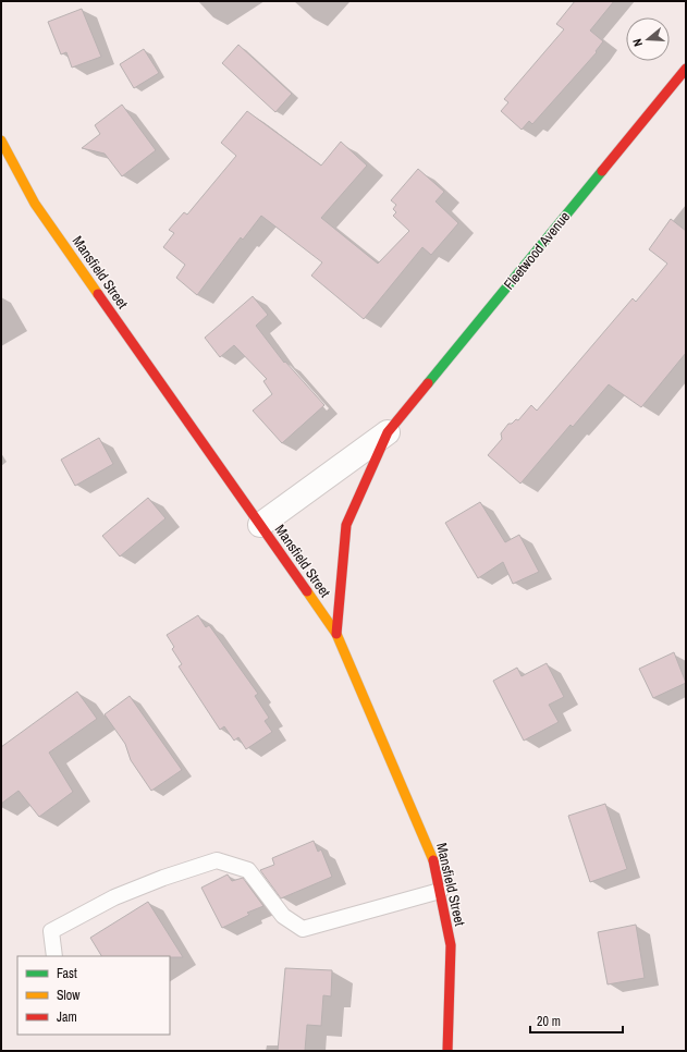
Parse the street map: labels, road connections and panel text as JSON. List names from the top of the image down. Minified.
{"streets":{"street":["Fleetwood Avenue","Mansfield Street"]},"crossings":[["Fleetwood Avenue","Mansfield Street"]],"legend":["Fast","Slow","Jam"],"scale_bar":"20 m","north":"left"}
